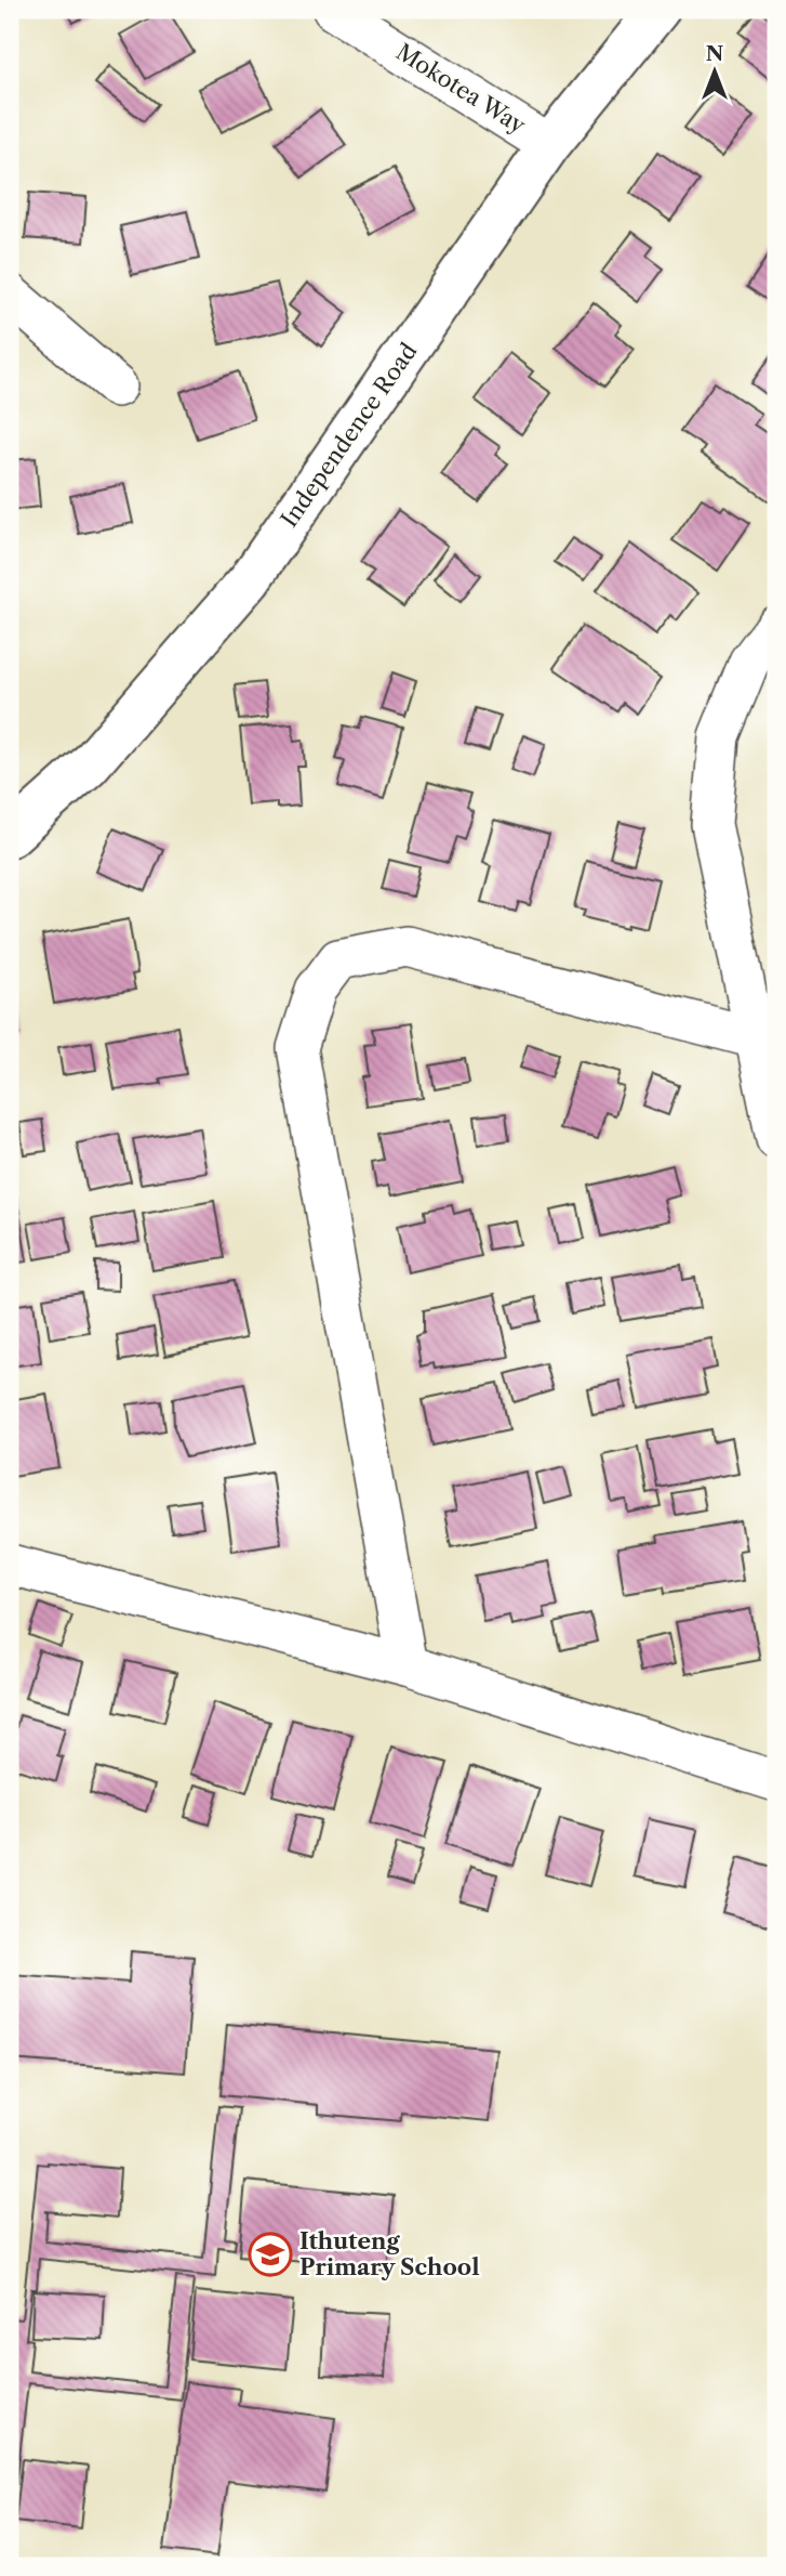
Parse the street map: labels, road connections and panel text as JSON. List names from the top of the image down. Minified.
{"streets":{"street":["Mokotea Way","Independence Road"]},"crossings":[["Mokotea Way","Independence Road"]],"places":{"school or university":["Ithuteng Primary School"]},"north":"top"}
